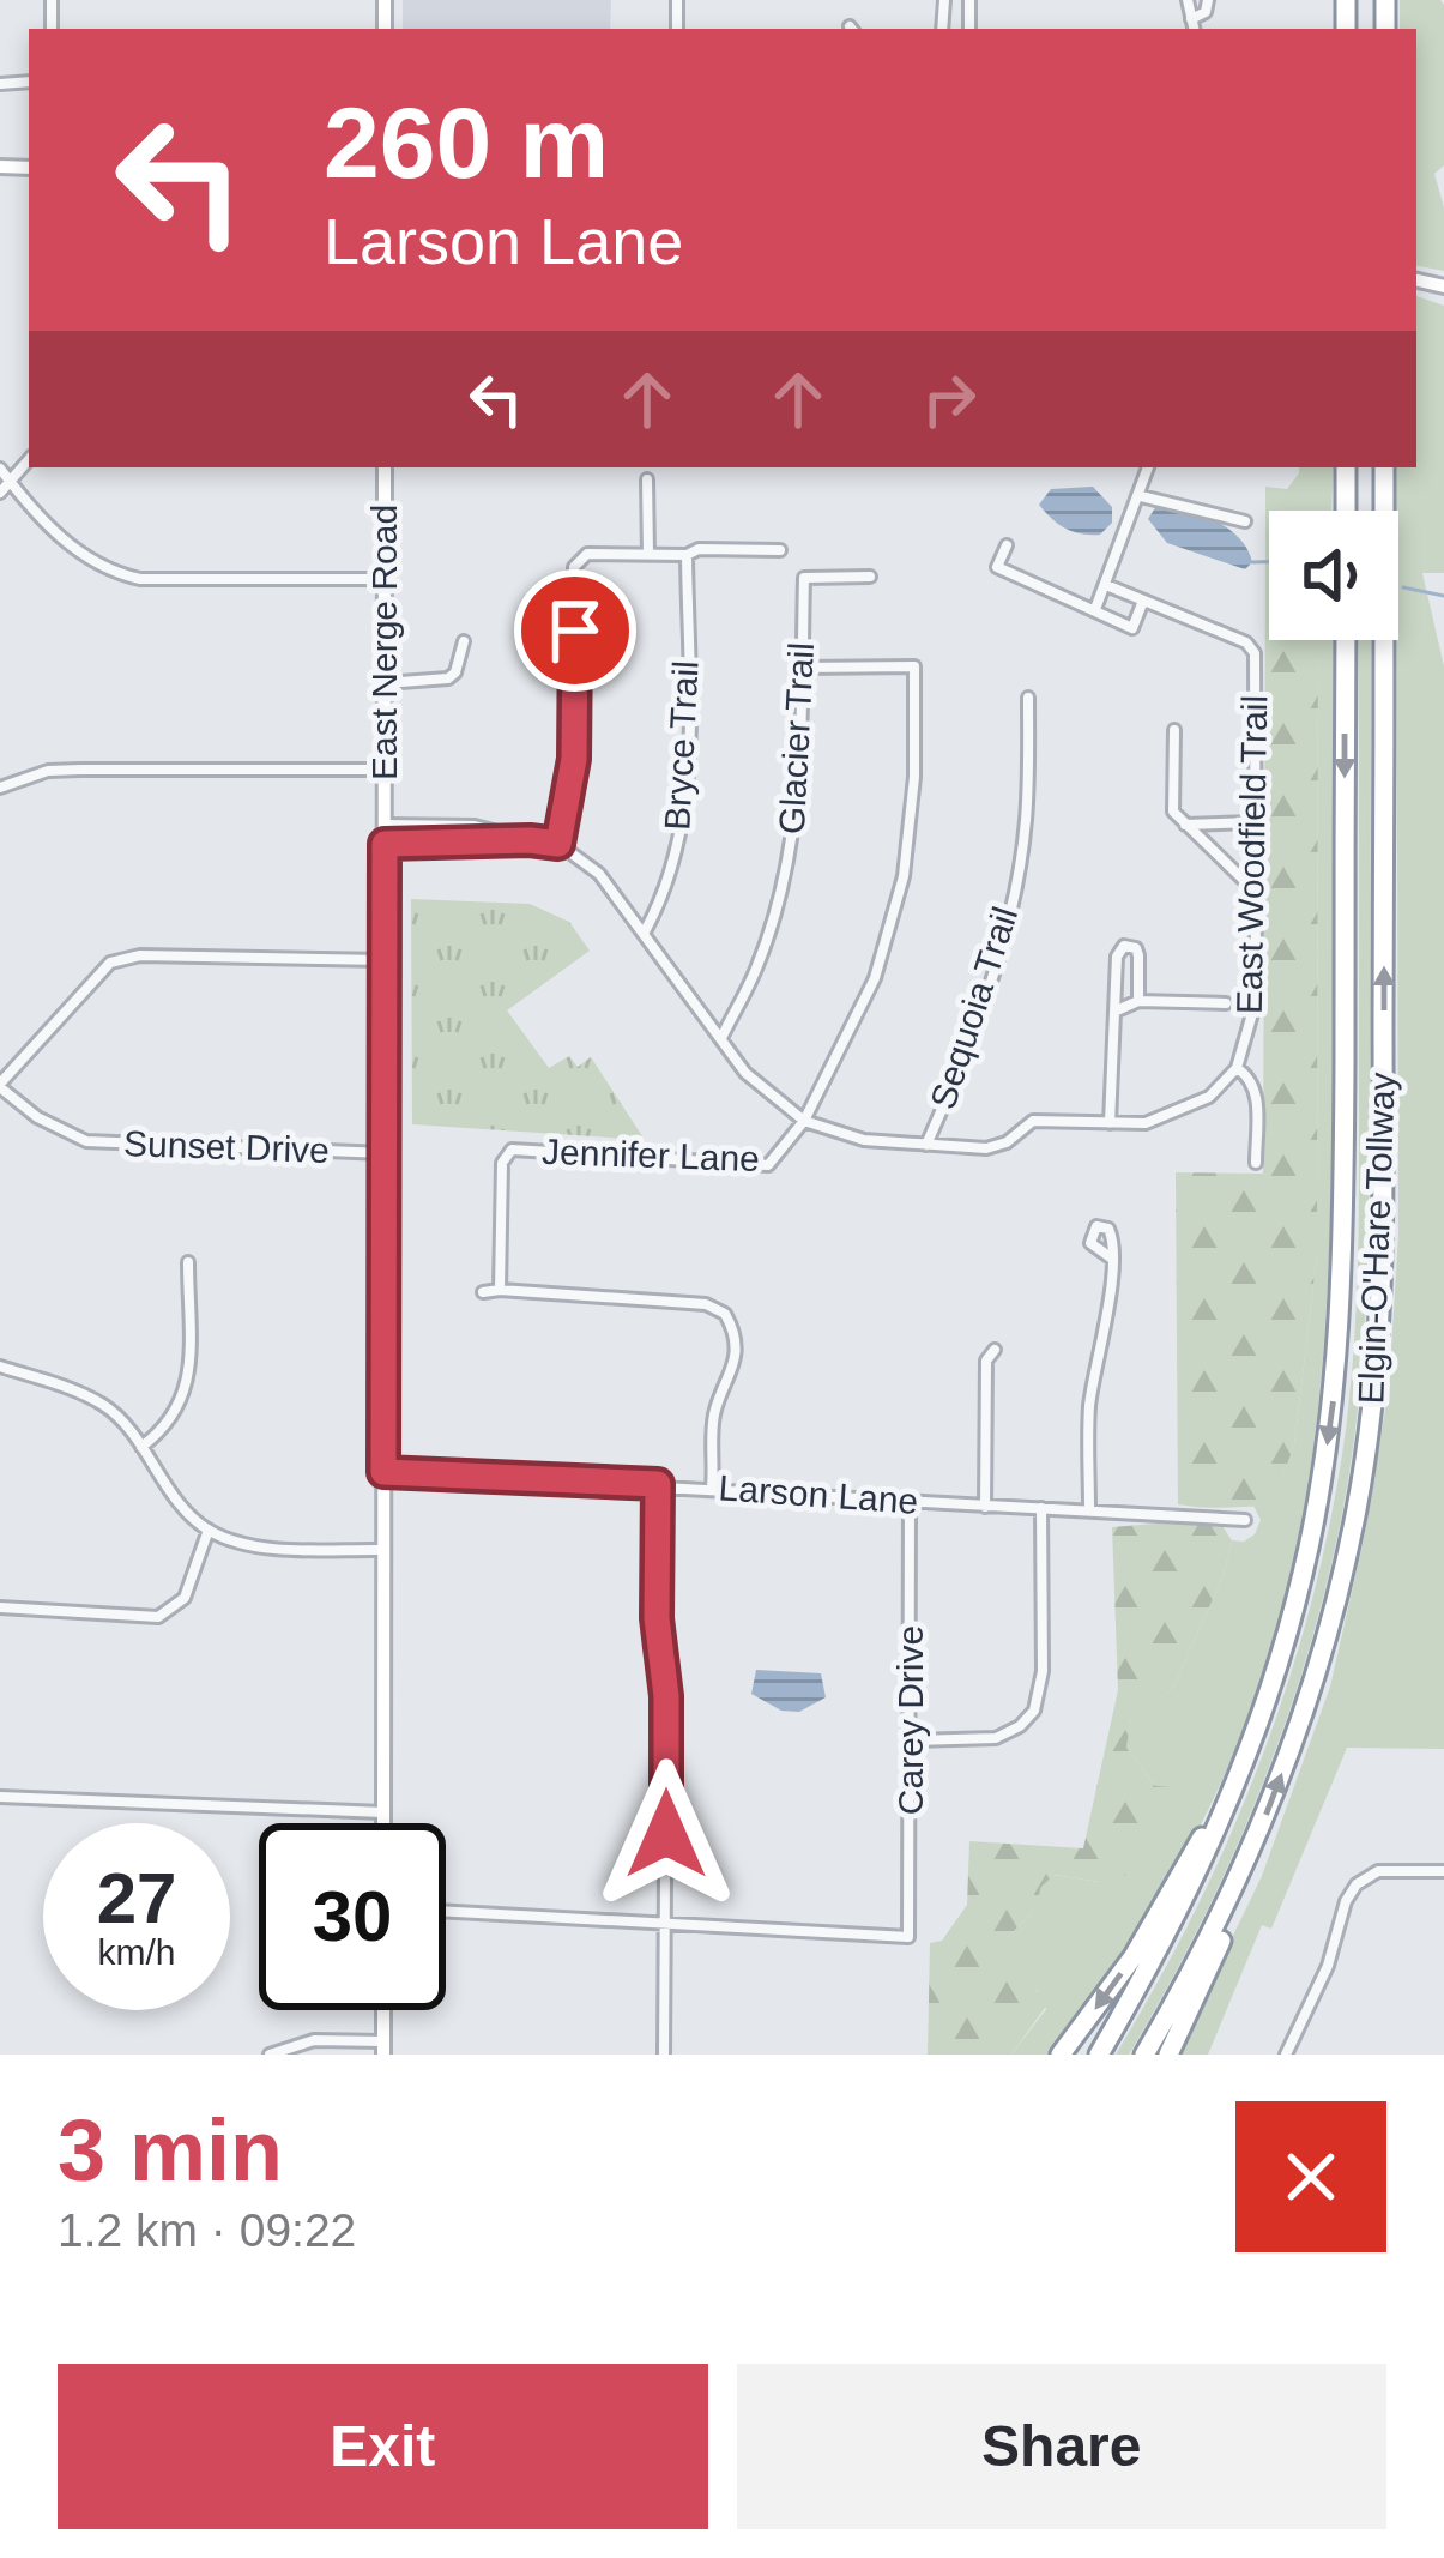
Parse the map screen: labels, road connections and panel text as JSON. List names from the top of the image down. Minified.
{"streets":{"highway":["Elgin-O'Hare Tollway"],"main road":["East Nerge Road"],"street":["Glacier Trail","Bryce Trail","East Woodfield Trail","Sequoia Trail","Sunset Drive","Jennifer Lane","Larson Lane","Carey Drive"]},"crossings":[["East Nerge Road","Sunset Drive"],["East Nerge Road","Larson Lane"],["Larson Lane","Carey Drive"]],"page":{"turn":["260 m","Larson Lane"],"speed":"27 km/h","limit":"30","heading":["3 min","1.2 km · 09:22"],"buttons":["Exit","Share"]}}
